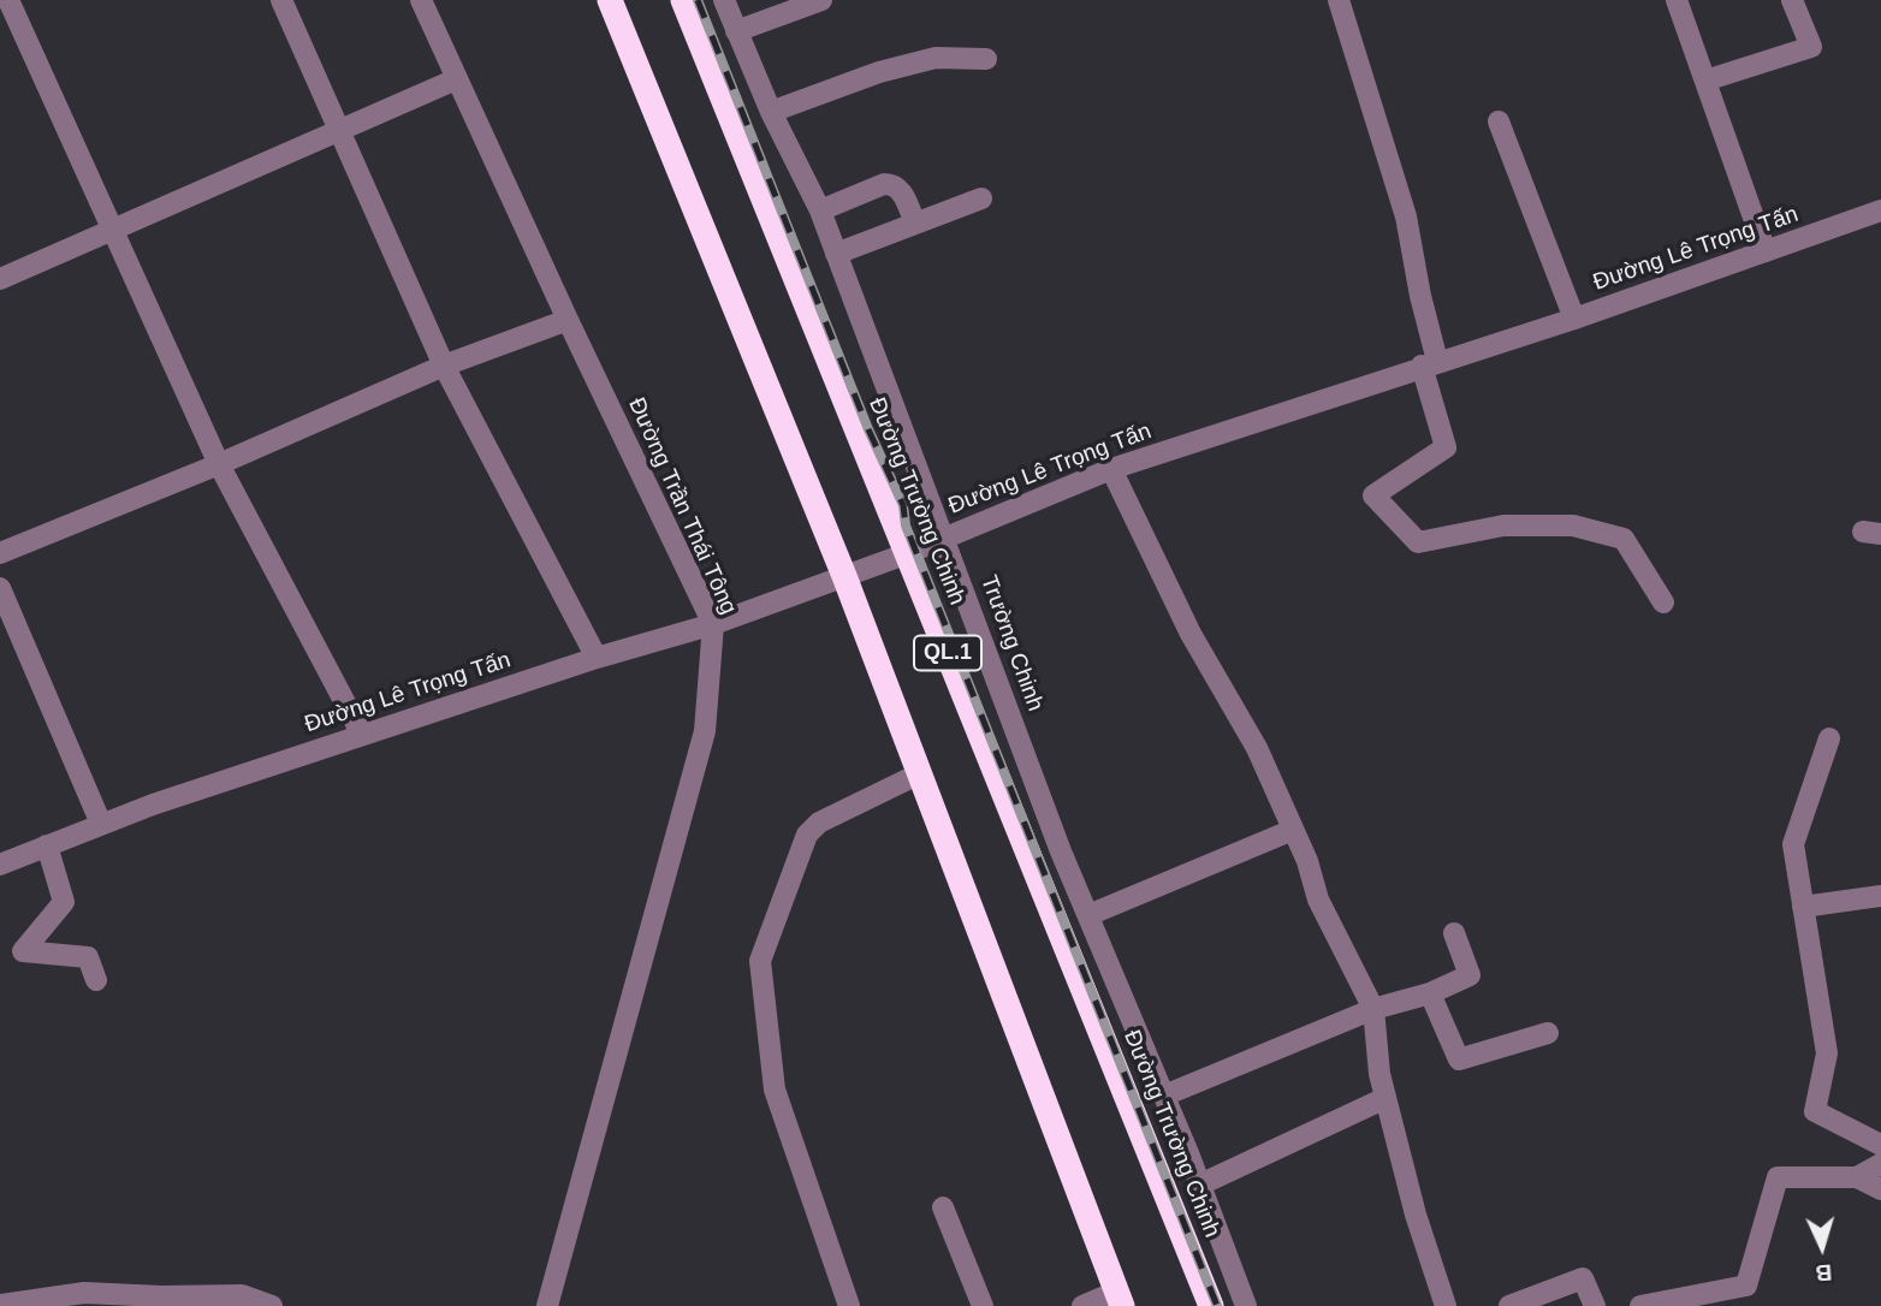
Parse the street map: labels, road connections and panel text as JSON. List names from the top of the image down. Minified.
{"streets":{"highway":["Đường Trường Chinh","QL.1"],"street":["Đường Lê Trọng Tấn","Đường Trần Thái Tông","Trường Chinh"]},"crossings":[["Đường Lê Trọng Tấn","Đường Trường Chinh"],["Đường Lê Trọng Tấn","Đường Trần Thái Tông"],["Đường Lê Trọng Tấn","Trường Chinh"],["Đường Lê Trọng Tấn","QL.1"]],"north":"bottom"}
